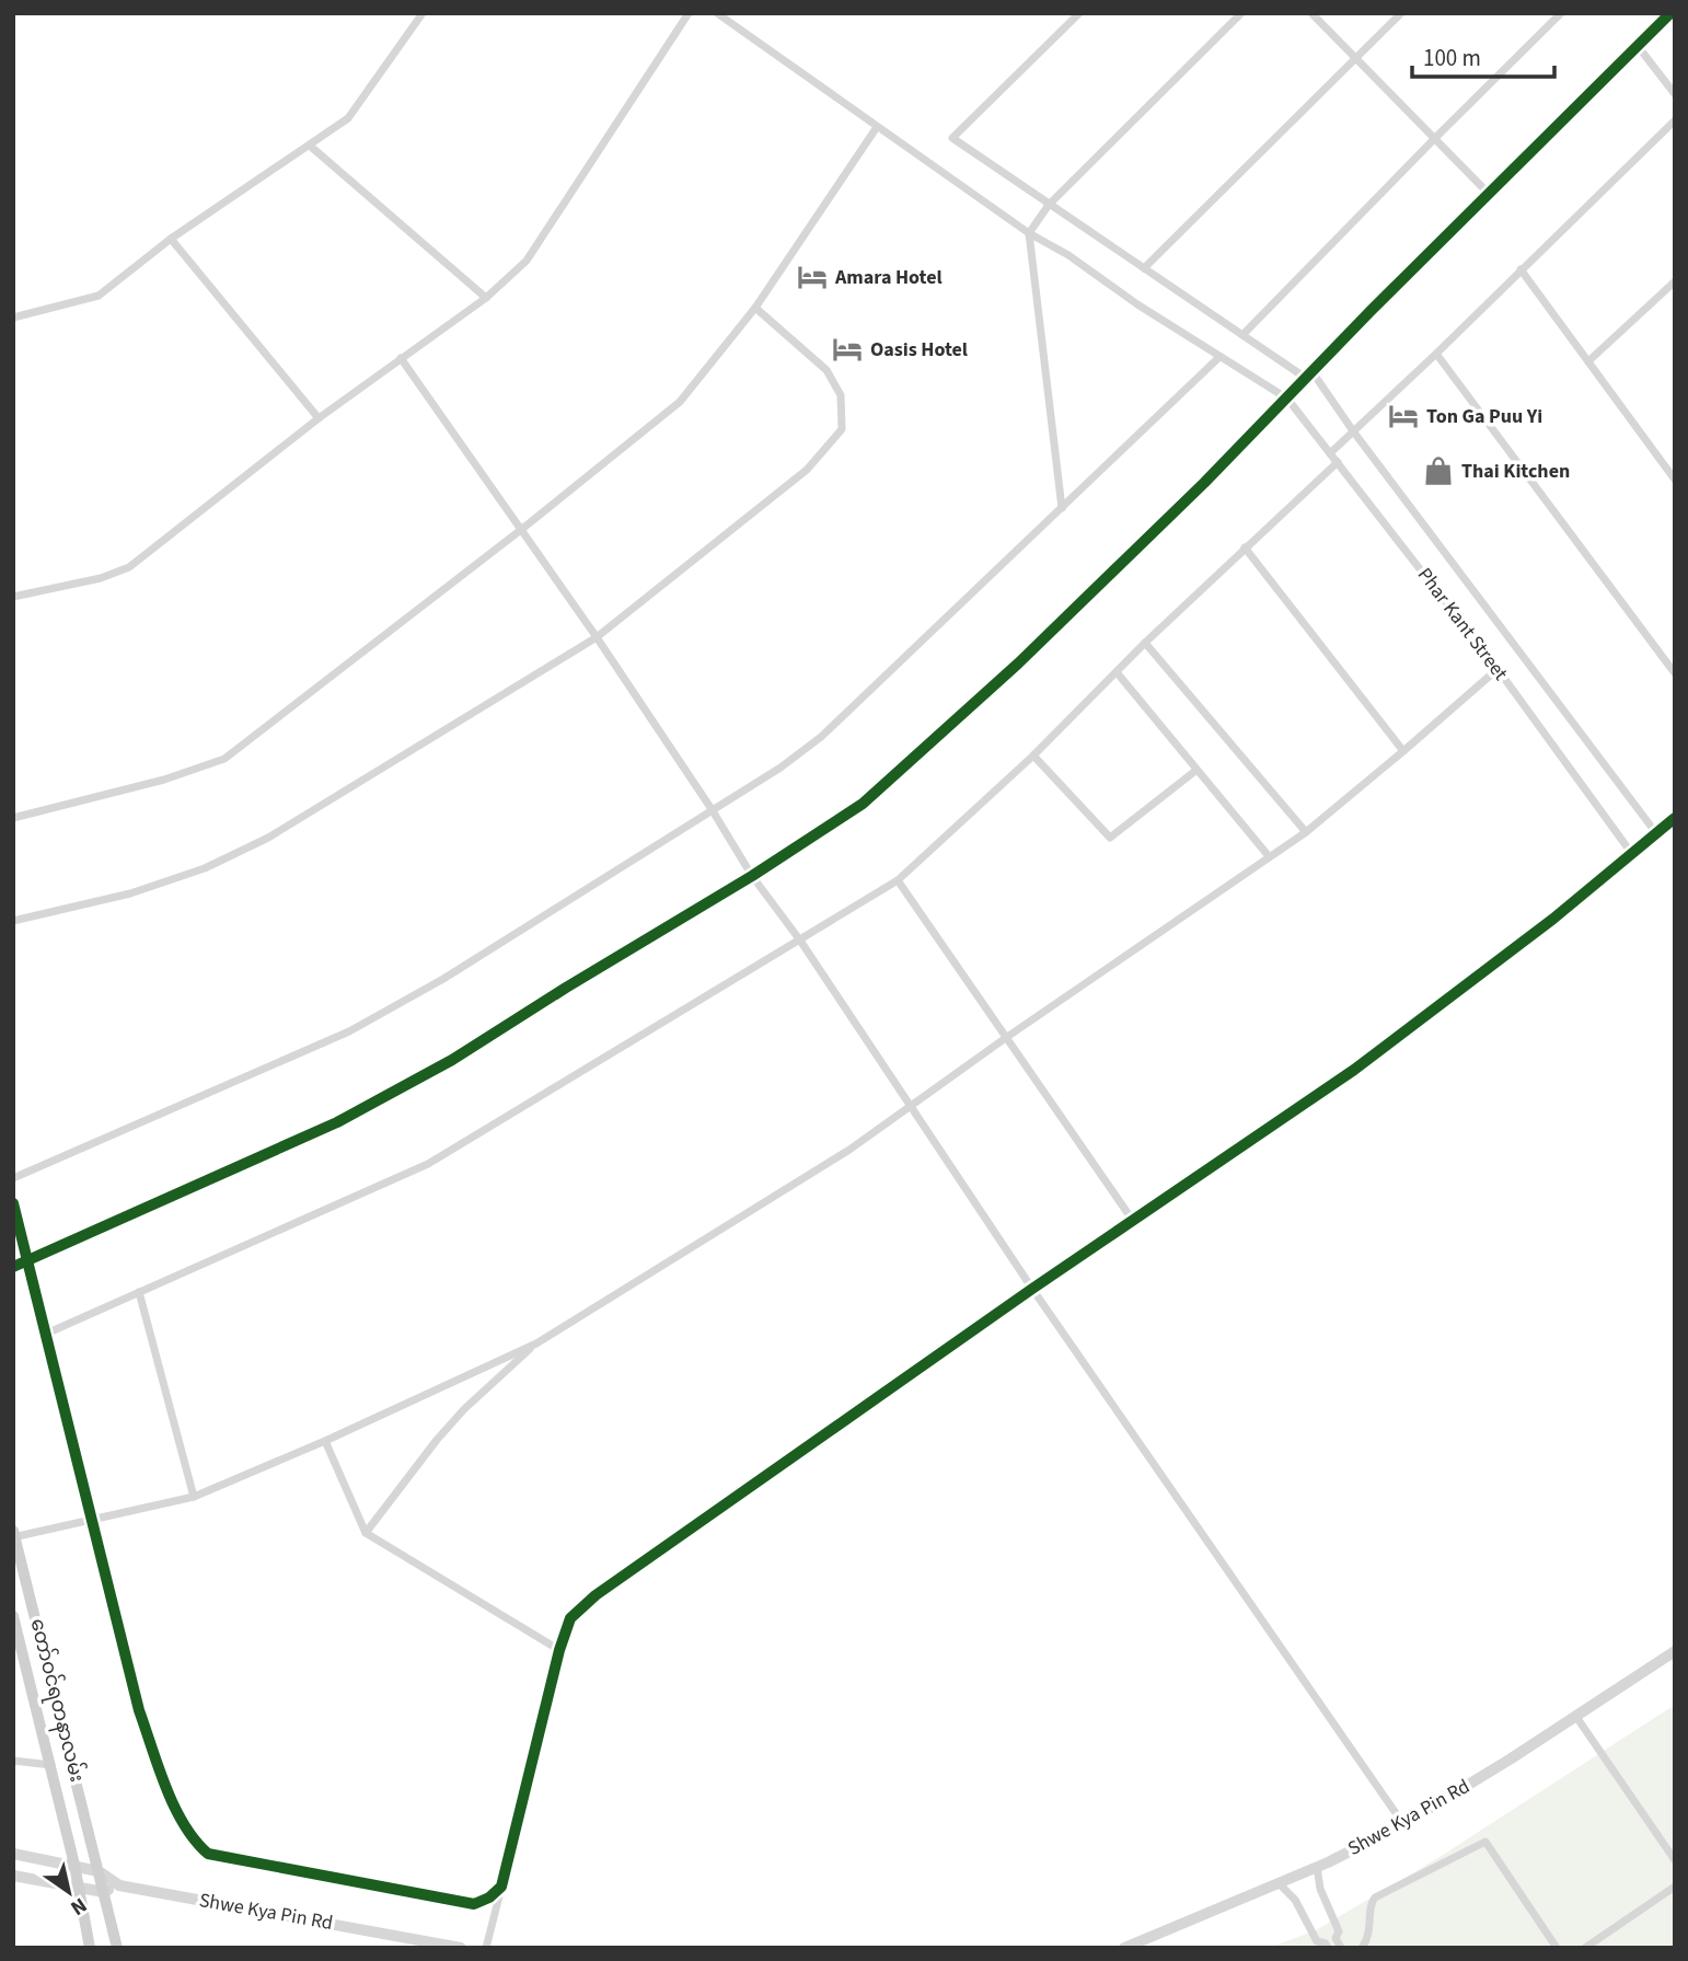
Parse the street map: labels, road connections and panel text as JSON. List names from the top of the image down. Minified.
{"streets":{"main road":["တော်ဝင်ရတနာလမ်း"],"street":["Phar Kant Street","Shwe Kya Pin Rd"]},"crossings":[["တော်ဝင်ရတနာလမ်း","Shwe Kya Pin Rd"]],"places":{"hotel":["Amara Hotel","Oasis Hotel","Ton Ga Puu Yi"],"shop":["Thai Kitchen"]},"scale_bar":"100 m","north":"bottom right"}
